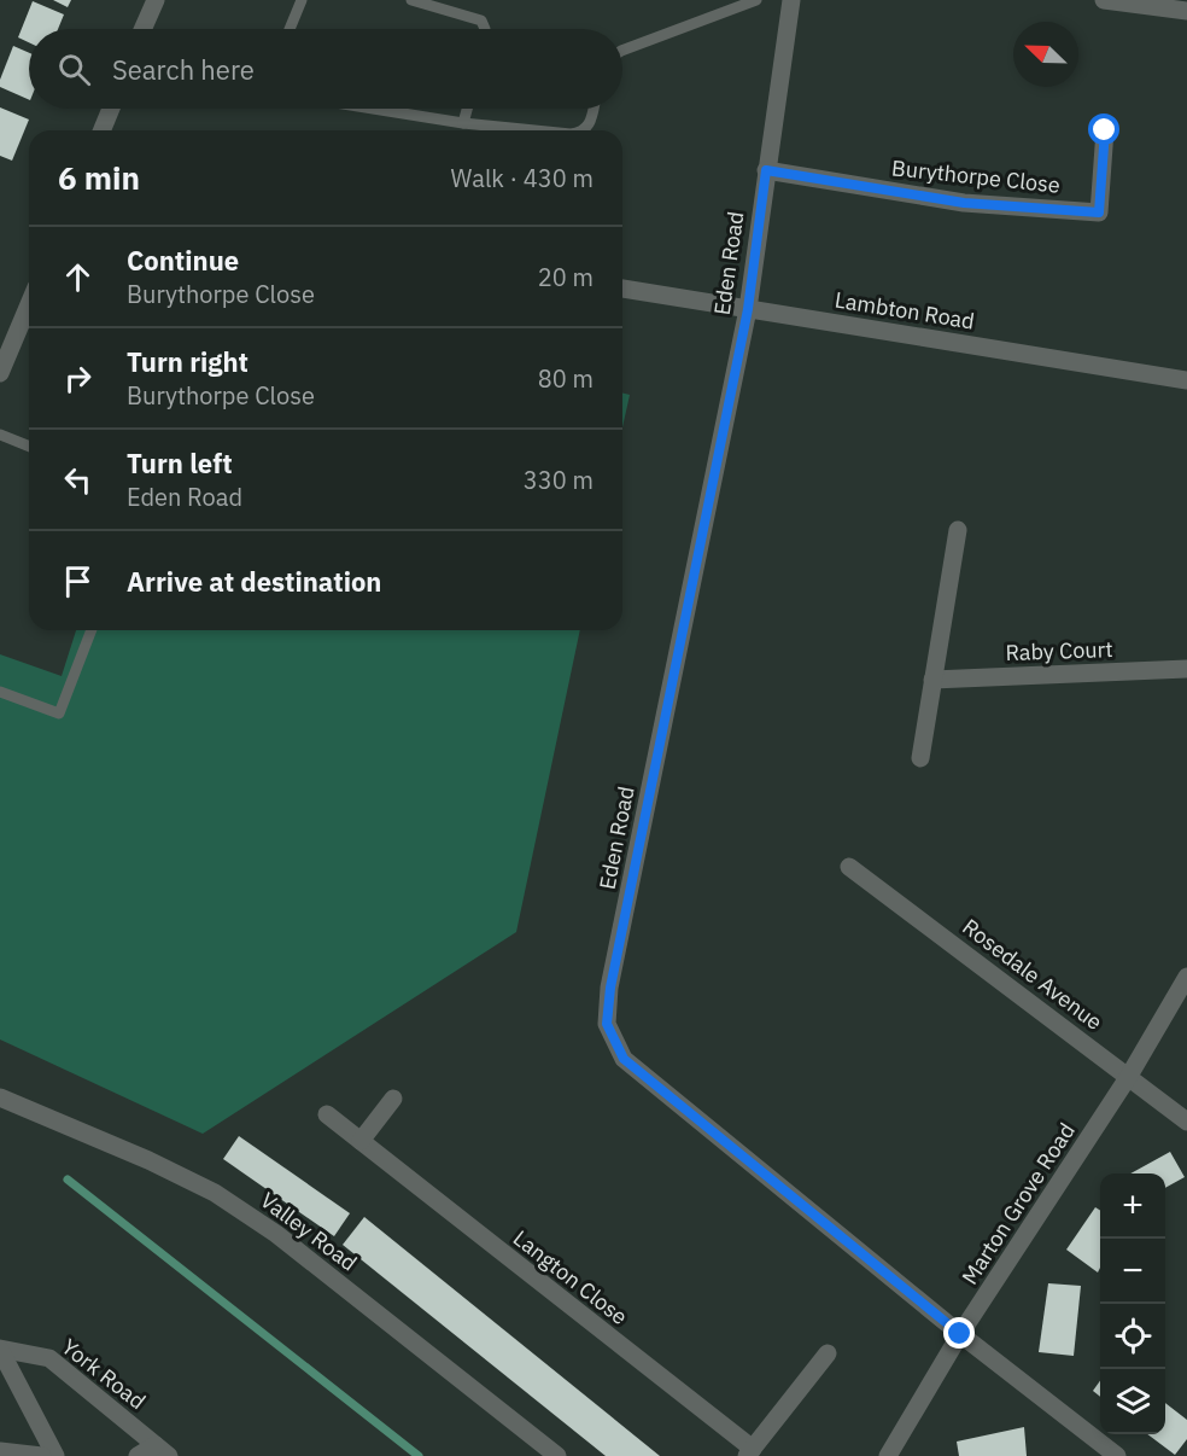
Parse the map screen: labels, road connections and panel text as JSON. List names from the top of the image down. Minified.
{"streets":{"street":["Burythorpe Close","Eden Road","Lambton Road","Raby Court","Rosedale Avenue","Marton Grove Road","Valley Road","Langton Close","York Road"]},"crossings":[["Burythorpe Close","Eden Road"],["Eden Road","Lambton Road"],["Eden Road","Marton Grove Road"],["Rosedale Avenue","Marton Grove Road"]],"north":"top left","page":{"search":"Search here","heading":["6 min","Walk · 430 m"],"list":[["Continue","Burythorpe Close","20 m"],["Turn right","Burythorpe Close","80 m"],["Turn left","Eden Road","330 m"],"Arrive at destination"],"map_buttons":["+","−"]}}
